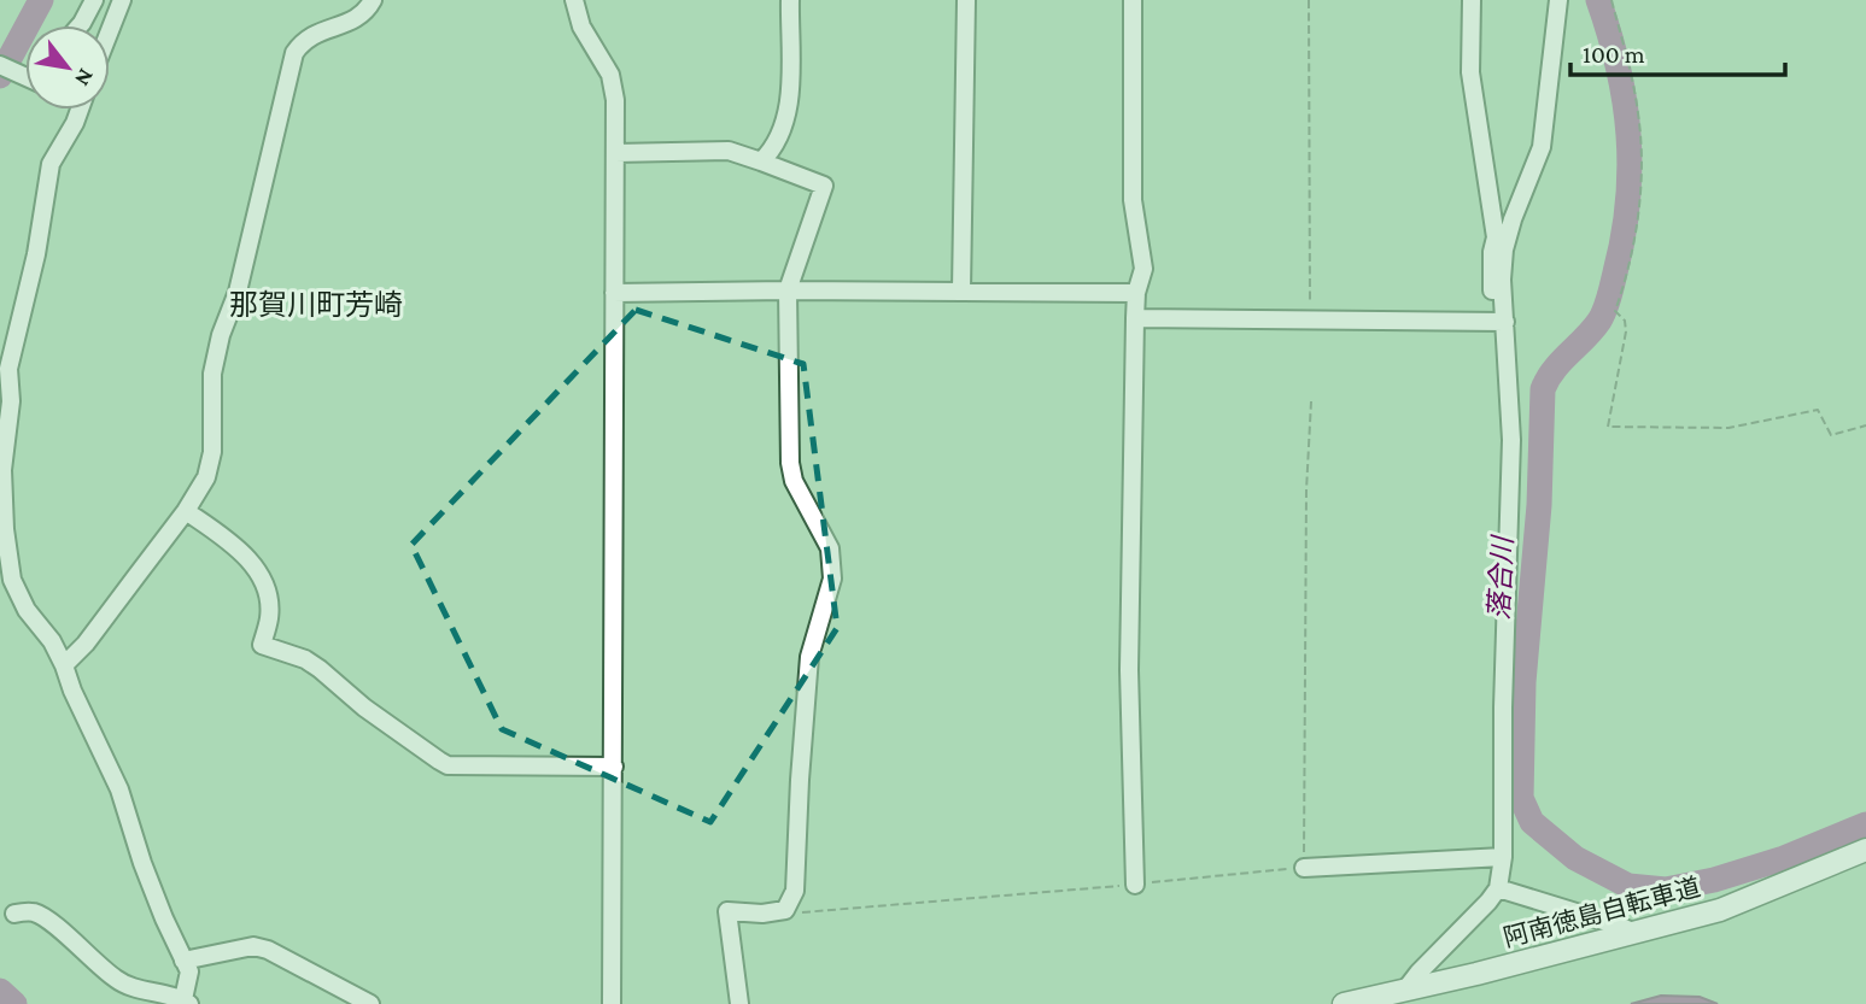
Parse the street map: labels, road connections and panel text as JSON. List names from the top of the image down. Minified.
{"streets":{"main road":["阿南徳島自転車道"]},"districts":["那賀川町芳崎"],"water":["落合川"],"scale_bar":"100 m","north":"bottom right"}
